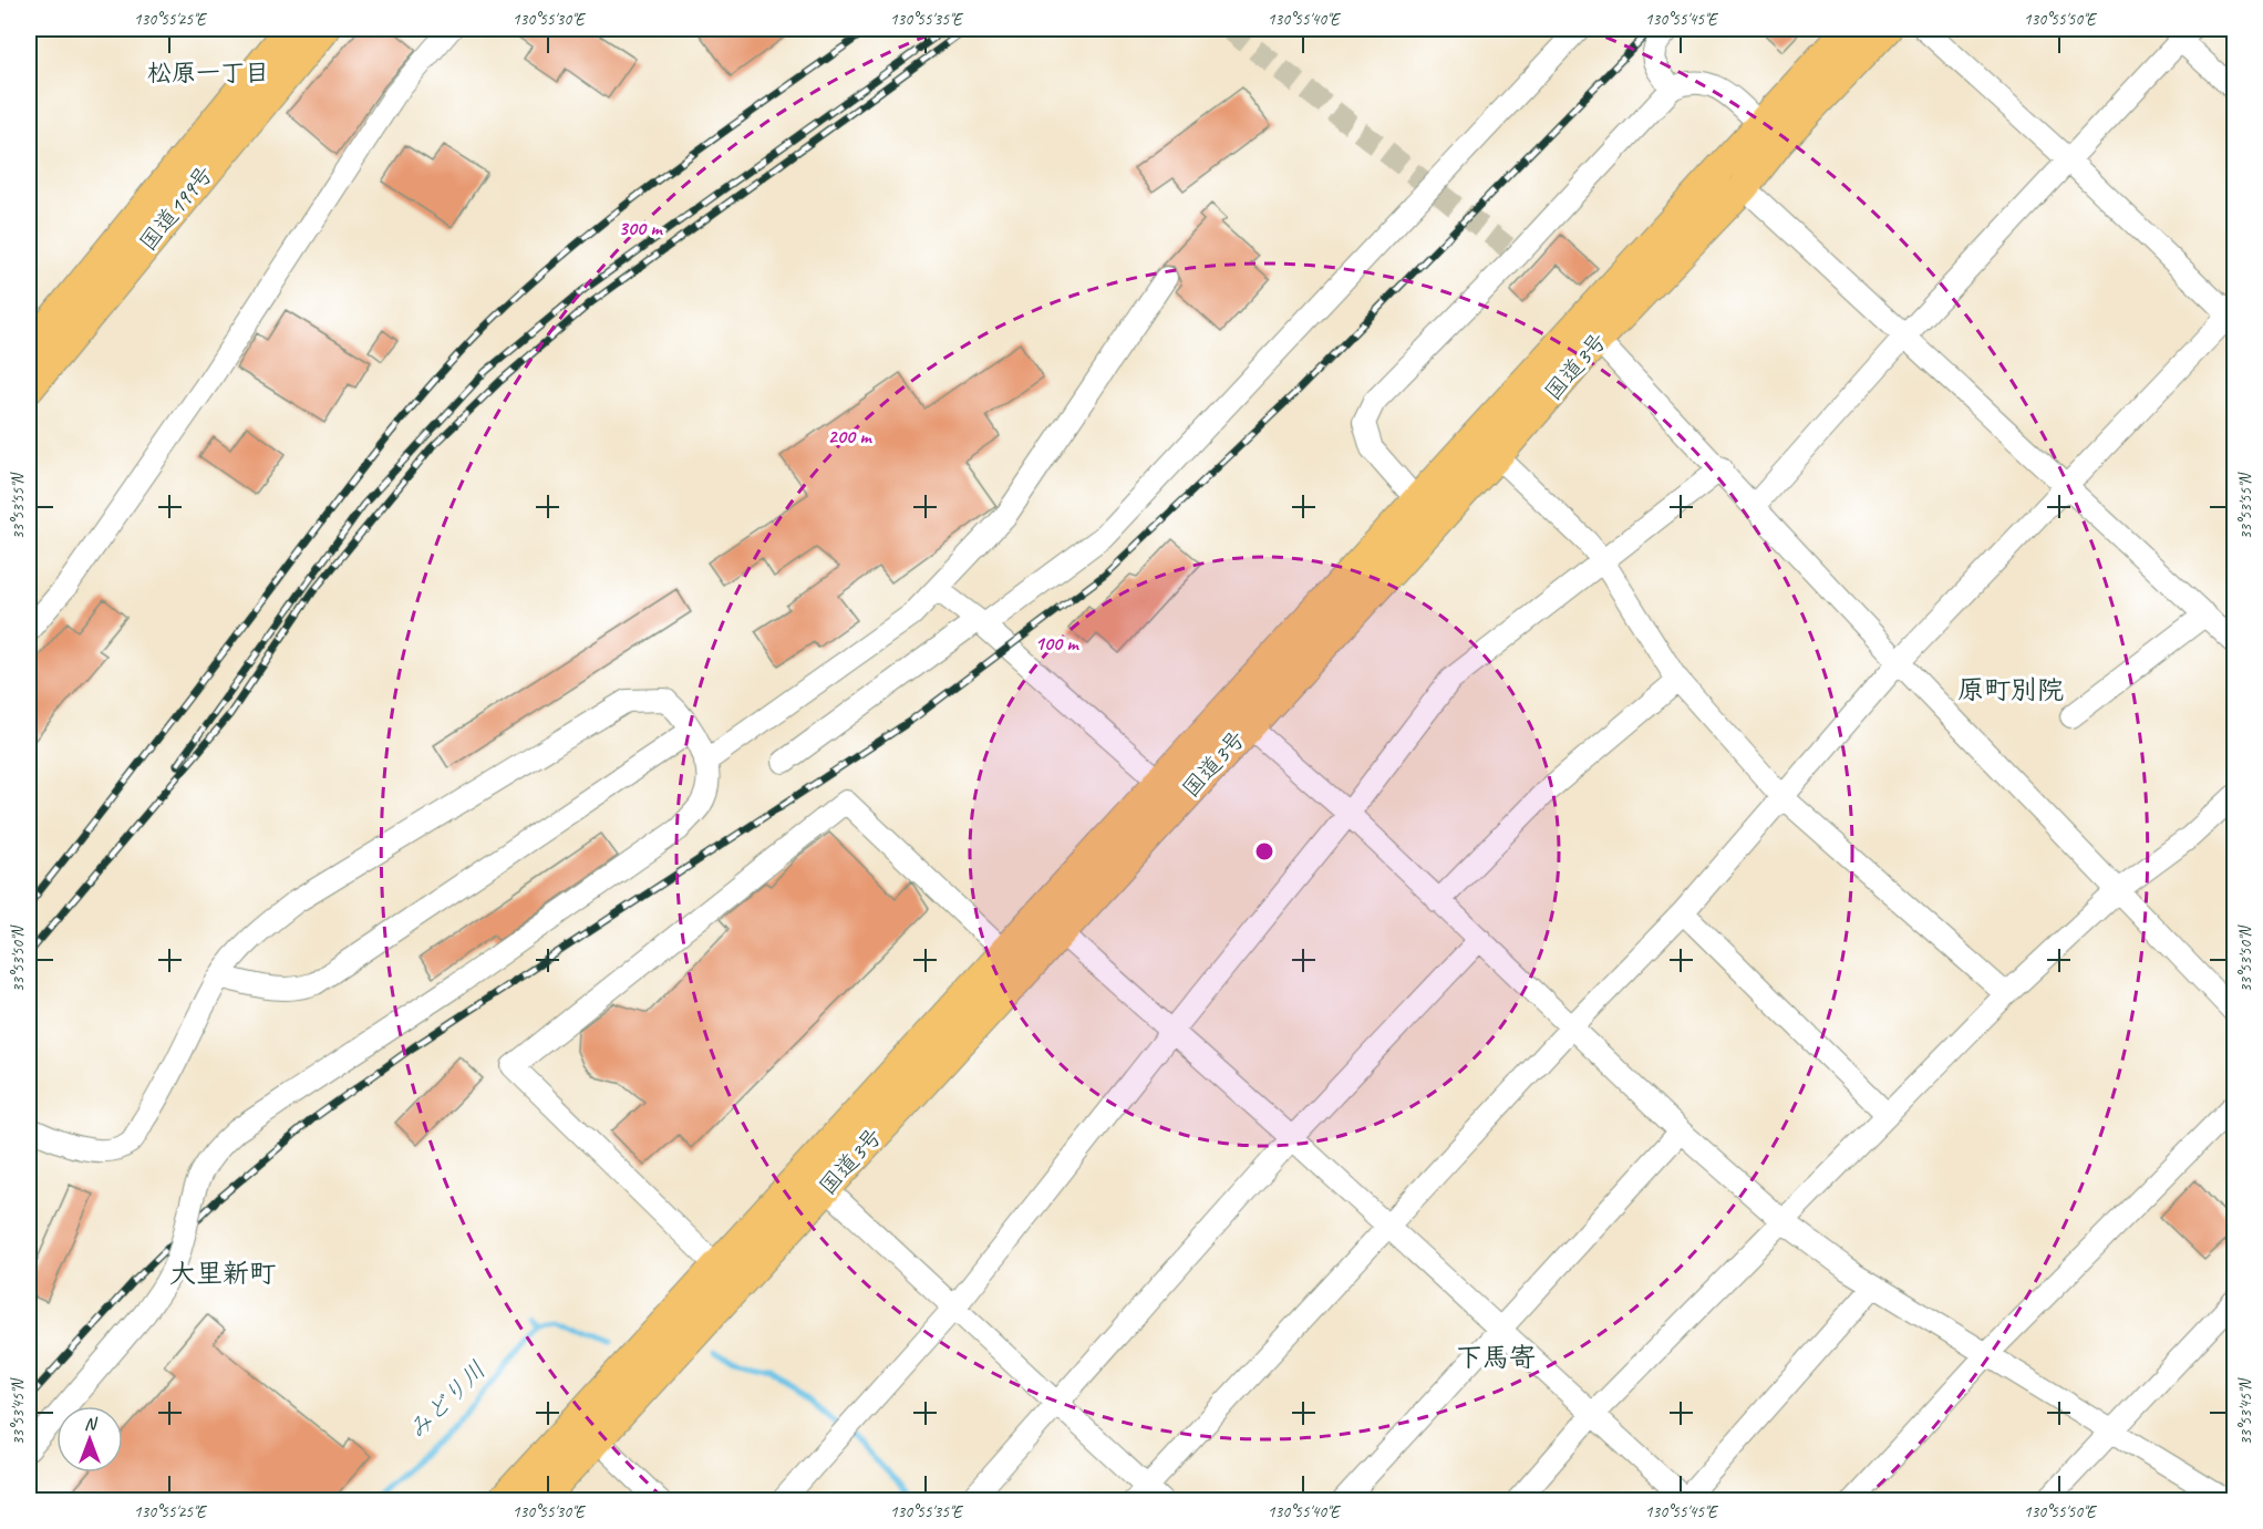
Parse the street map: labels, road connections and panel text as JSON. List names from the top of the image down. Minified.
{"streets":{"highway":["国道199号","国道3号"]},"districts":["松原一丁目","原町別院","大里新町","下馬寄"],"water":["みどり川"],"north":"top","coordinates":["130°55'25\"E","130°55'30\"E","130°55'35\"E","130°55'40\"E","130°55'45\"E","130°55'50\"E","33°53'55\"N","33°53'50\"N","33°53'45\"N"],"rings":["300 m","200 m","100 m"]}
